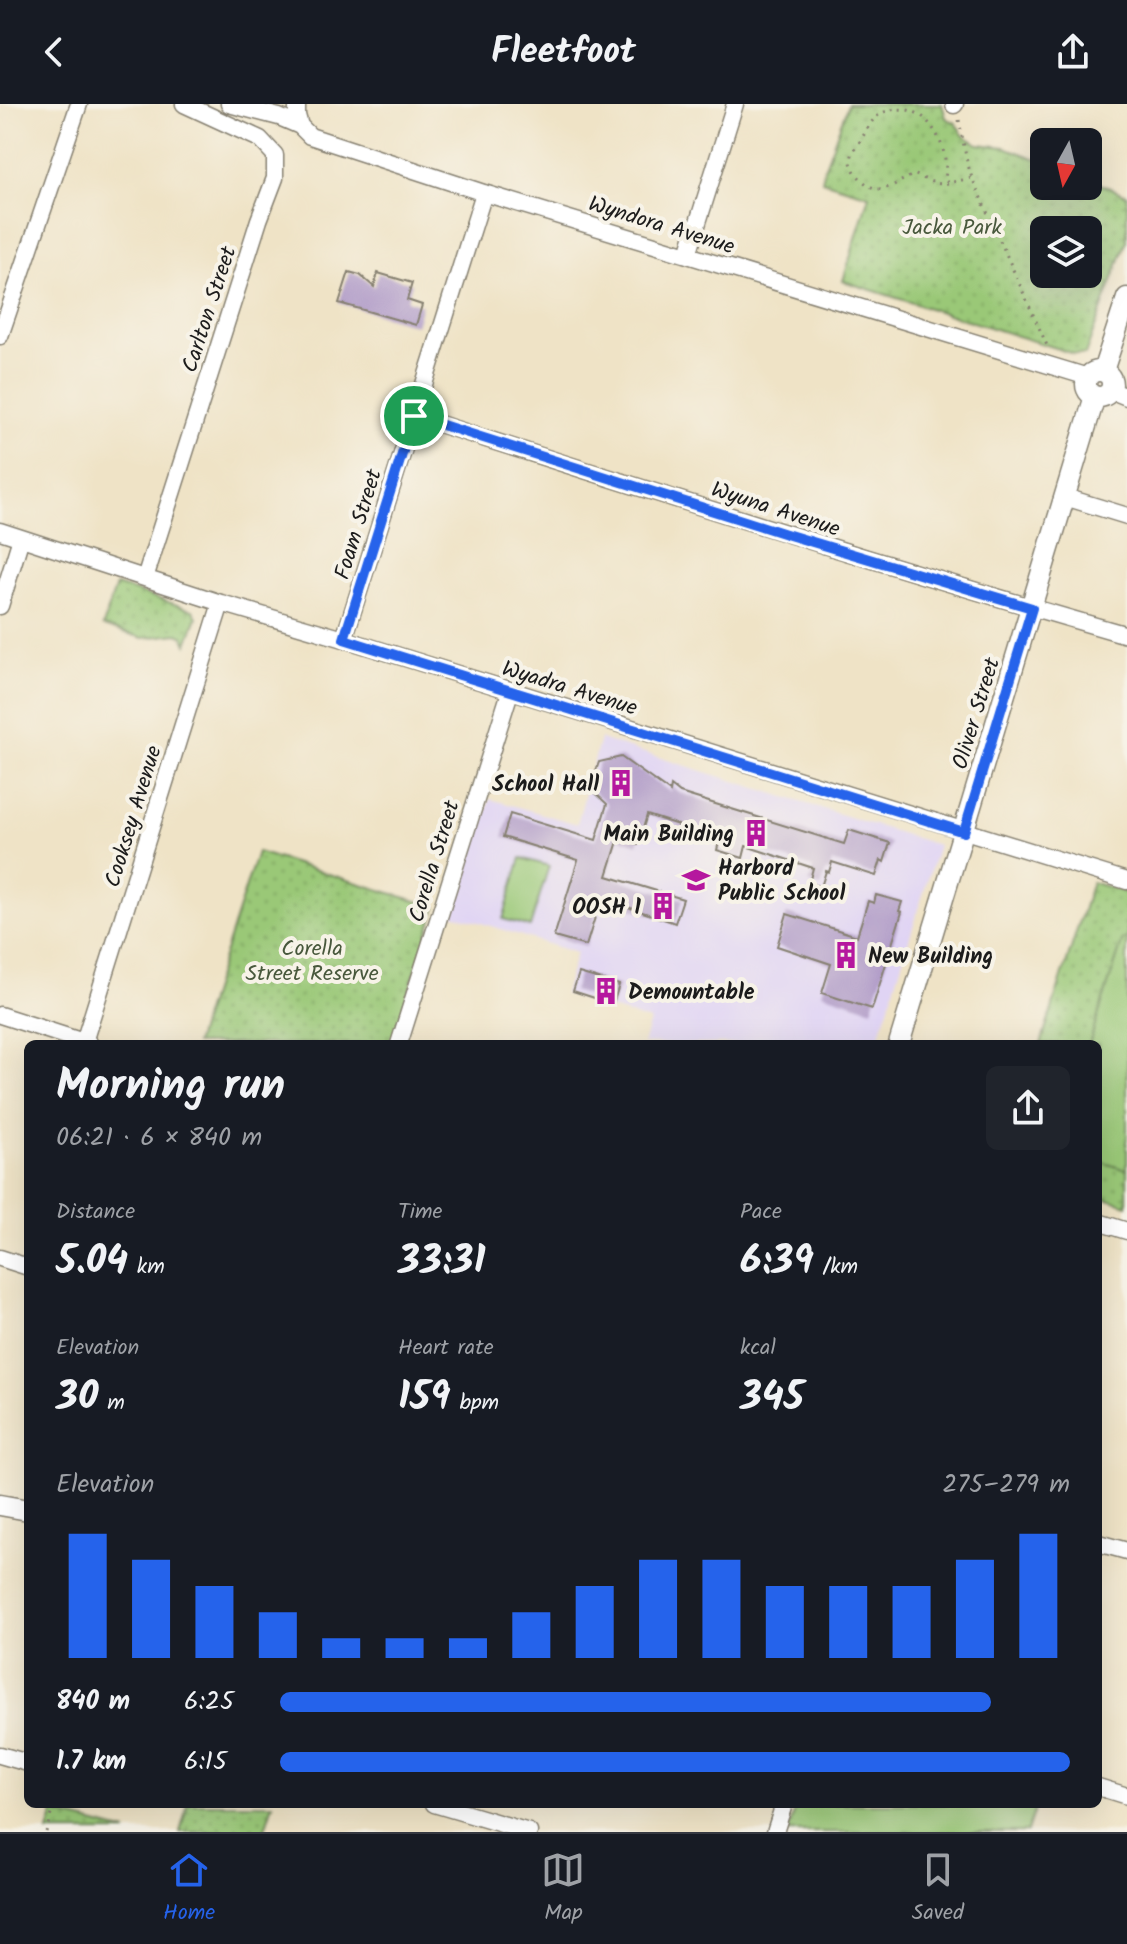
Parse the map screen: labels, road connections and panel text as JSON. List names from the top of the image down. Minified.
{"streets":{"main road":["Oliver Street"],"street":["Wyndora Avenue","Carlton Street","Wyuna Avenue","Foam Street","Wyadra Avenue","Cooksey Avenue","Corella Street"]},"crossings":[["Wyndora Avenue","Foam Street"],["Wyndora Avenue","Oliver Street"],["Carlton Street","Wyadra Avenue"],["Wyuna Avenue","Foam Street"],["Wyuna Avenue","Oliver Street"],["Foam Street","Wyadra Avenue"],["Wyadra Avenue","Oliver Street"],["Wyadra Avenue","Cooksey Avenue"],["Wyadra Avenue","Corella Street"]],"parks":["Jacka Park","Corella Street Reserve"],"places":{"building":["School Hall","Main Building","OOSH 1","New Building","Demountable"],"school or university":["Harbord Public School"]},"north":"bottom","page":{"header":"Fleetfoot","heading":["Morning run","06:21 · 6 × 840 m"],"stats":[["Distance","5.04 km"],["Time","33:31"],["Pace","6:39 /km"],["Elevation","30 m"],["Heart rate","159 bpm"],["kcal","345"]],"chart":["Elevation","275–279 m"],"list":[{"name":"840 m","note":"6:25"},{"name":"1.7 km","note":"6:15"}],"tabs":["Home","Map","Saved"]}}
